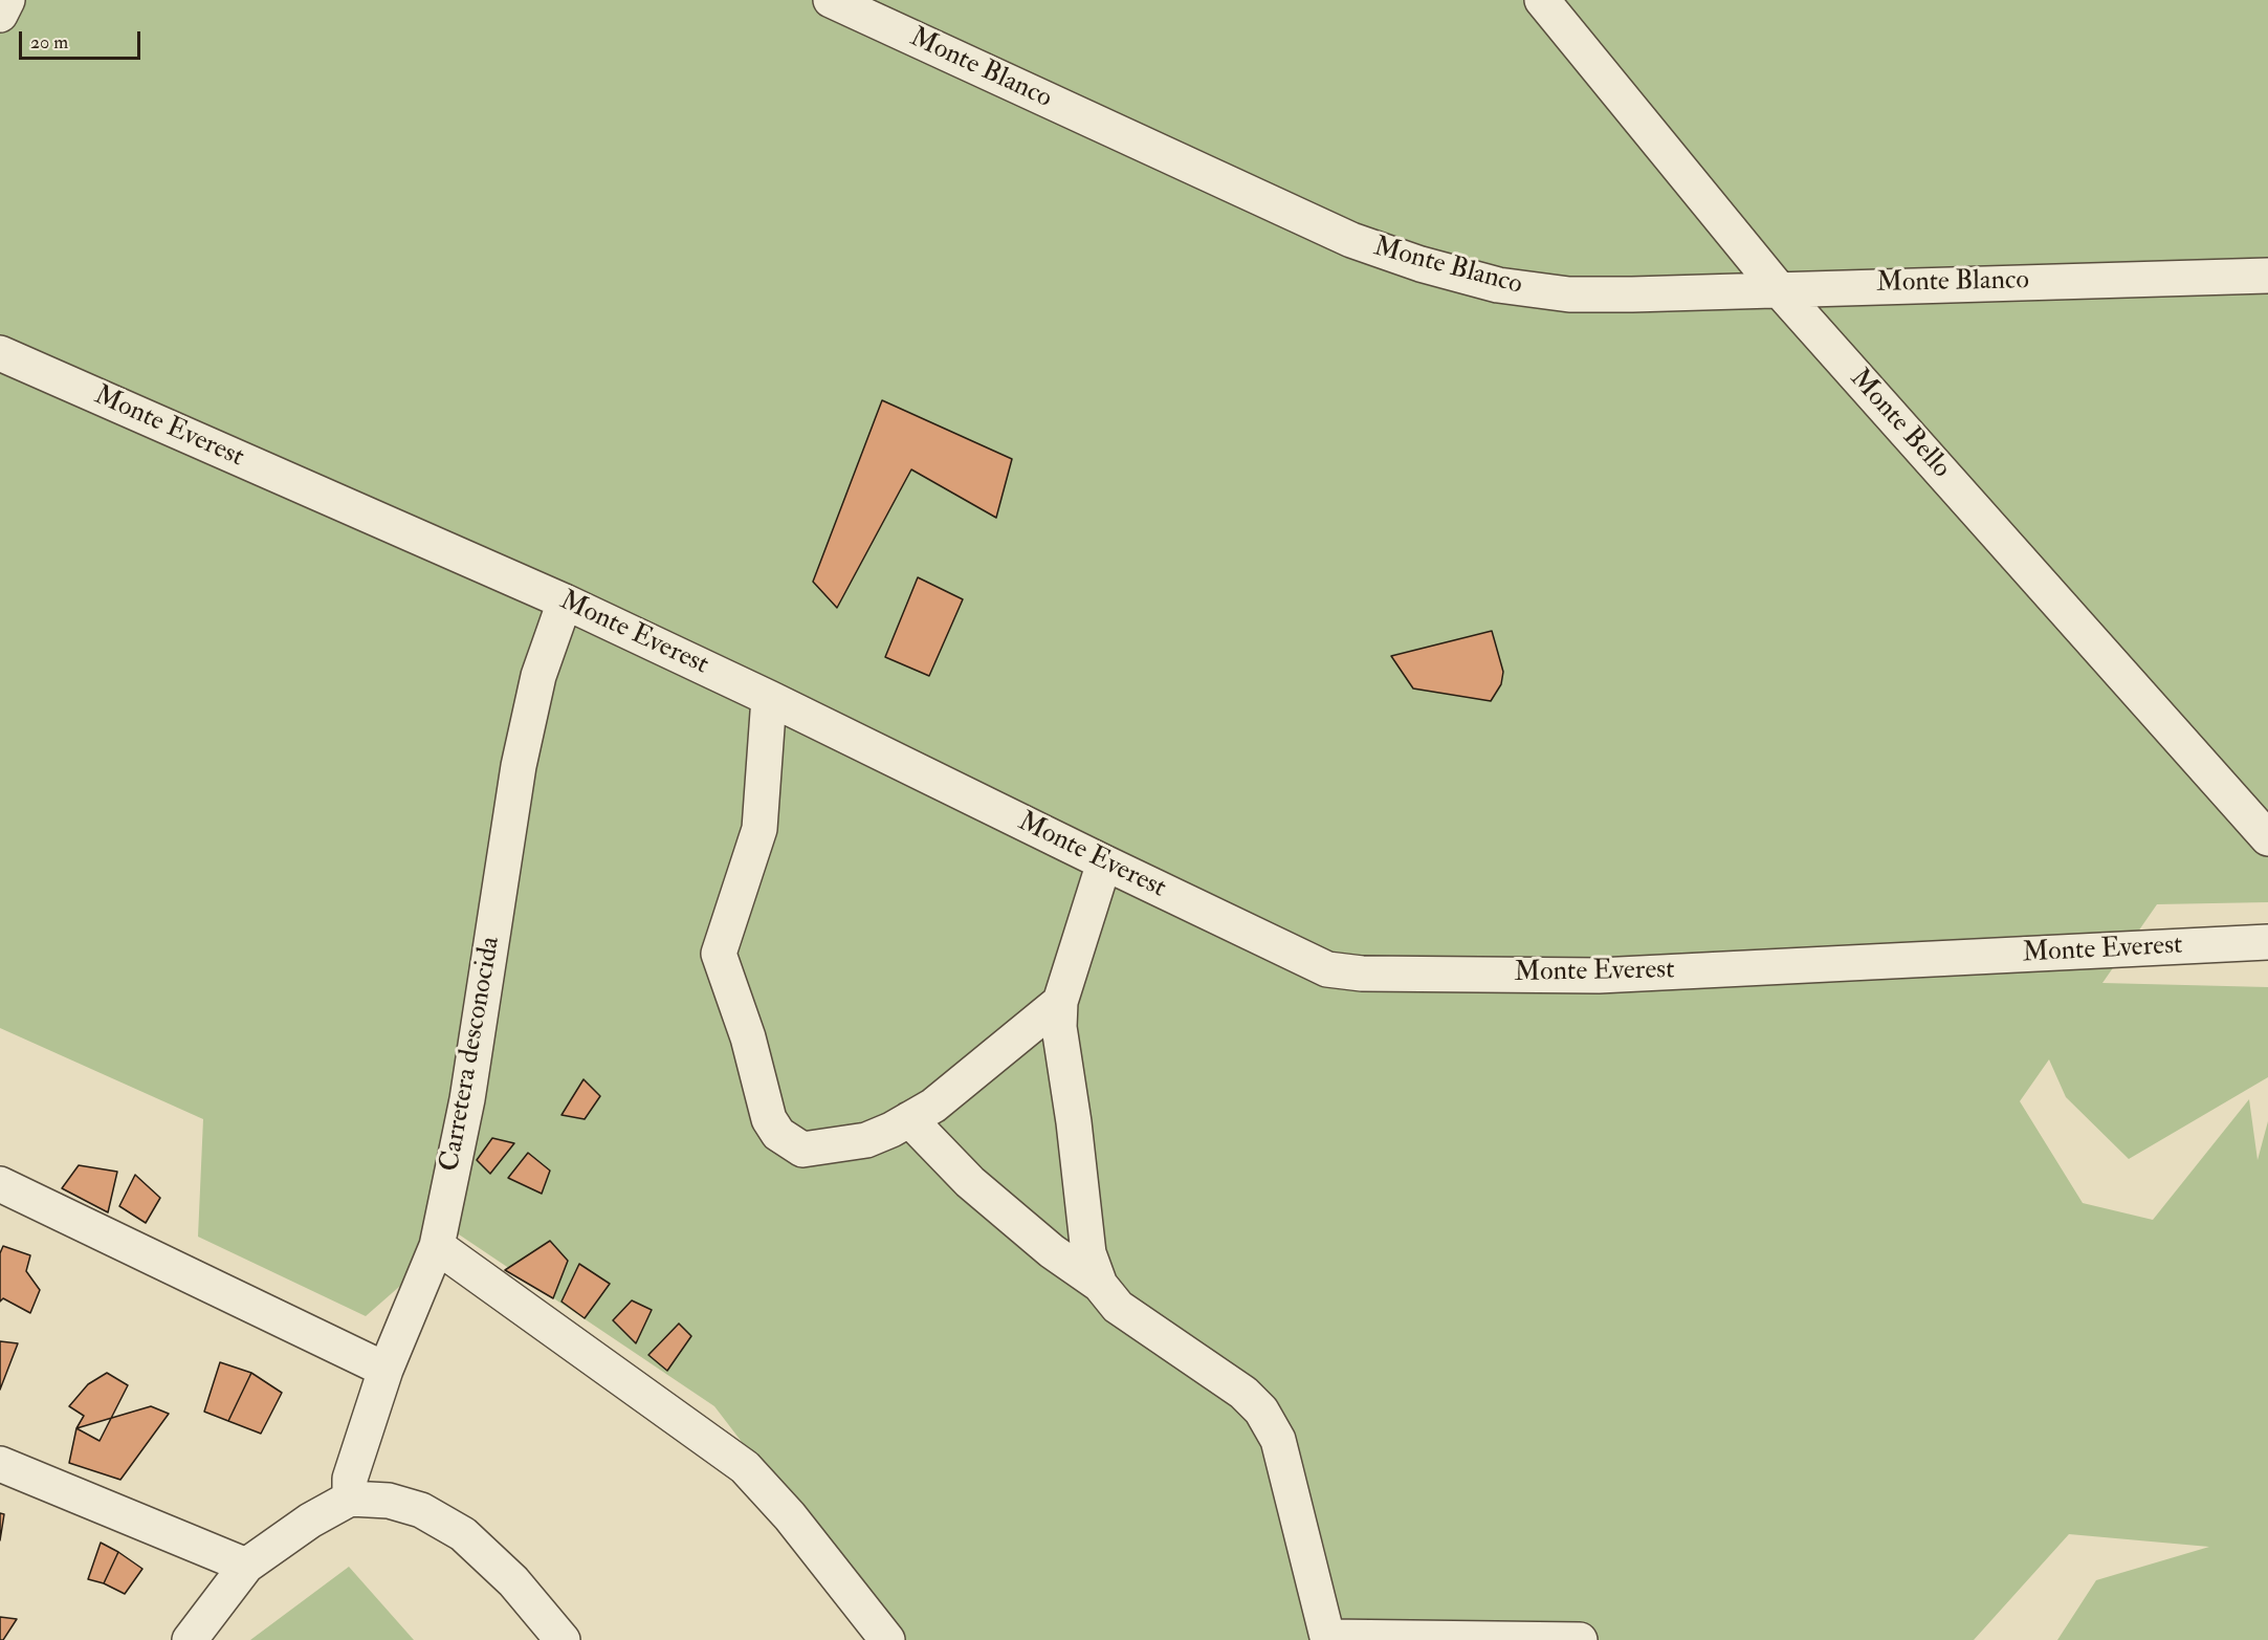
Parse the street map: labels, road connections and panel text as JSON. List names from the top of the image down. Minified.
{"streets":{"street":["Monte Blanco","Monte Bello","Monte Everest","Carretera desconocida"]},"crossings":[["Monte Blanco","Monte Bello"],["Monte Everest","Carretera desconocida"]],"scale_bar":"20 m"}
